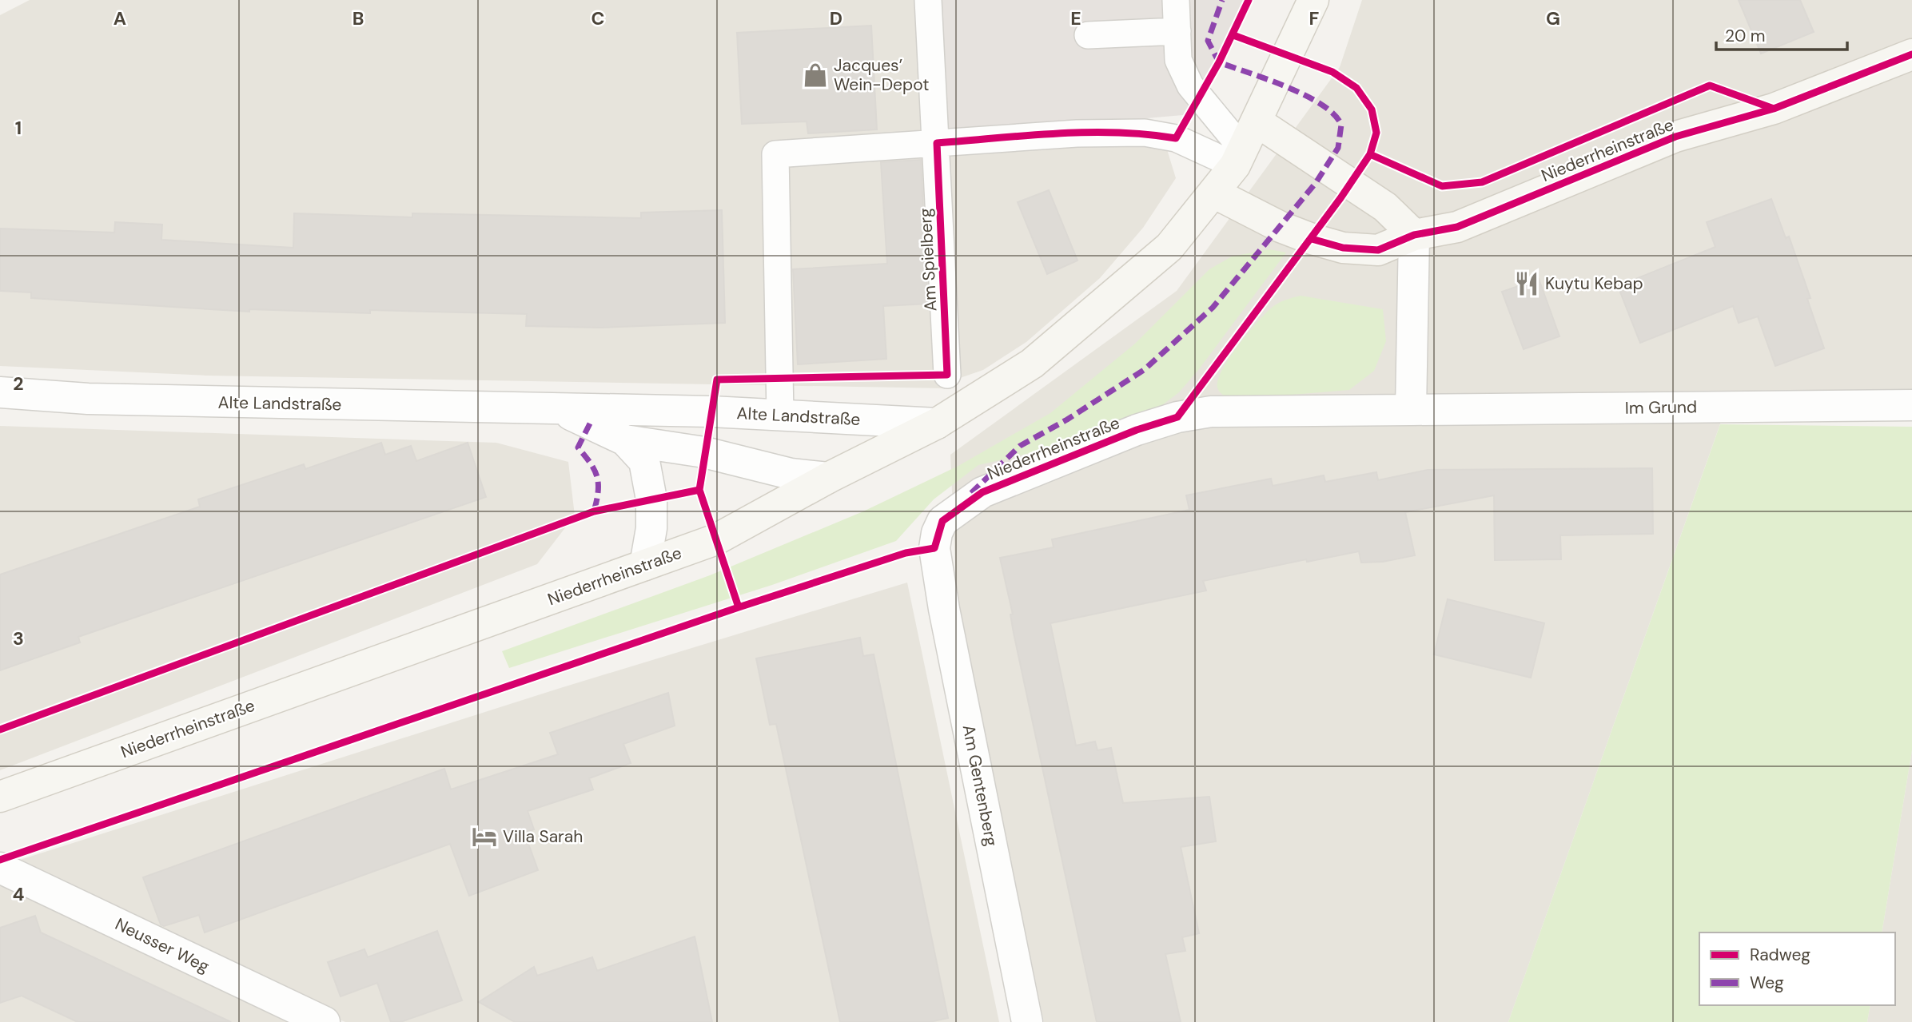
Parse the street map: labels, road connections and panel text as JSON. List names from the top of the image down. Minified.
{"streets":{"main road":["Niederrheinstraße"],"street":["Alte Landstraße","Im Grund","Am Gentenberg","Neusser Weg"],"lane":["Am Spielberg"]},"crossings":[["Niederrheinstraße","Alte Landstraße"],["Niederrheinstraße","Im Grund"],["Niederrheinstraße","Am Gentenberg"]],"places":{"shop":["Jacques’ Wein-Depot"],"restaurant":["Kuytu Kebap"],"hotel":["Villa Sarah"]},"legend":["Radweg","Weg"],"scale_bar":"20 m","grid":{"columns":["A","B","C","D","E","F","G"],"rows":["1","2","3","4"]}}
